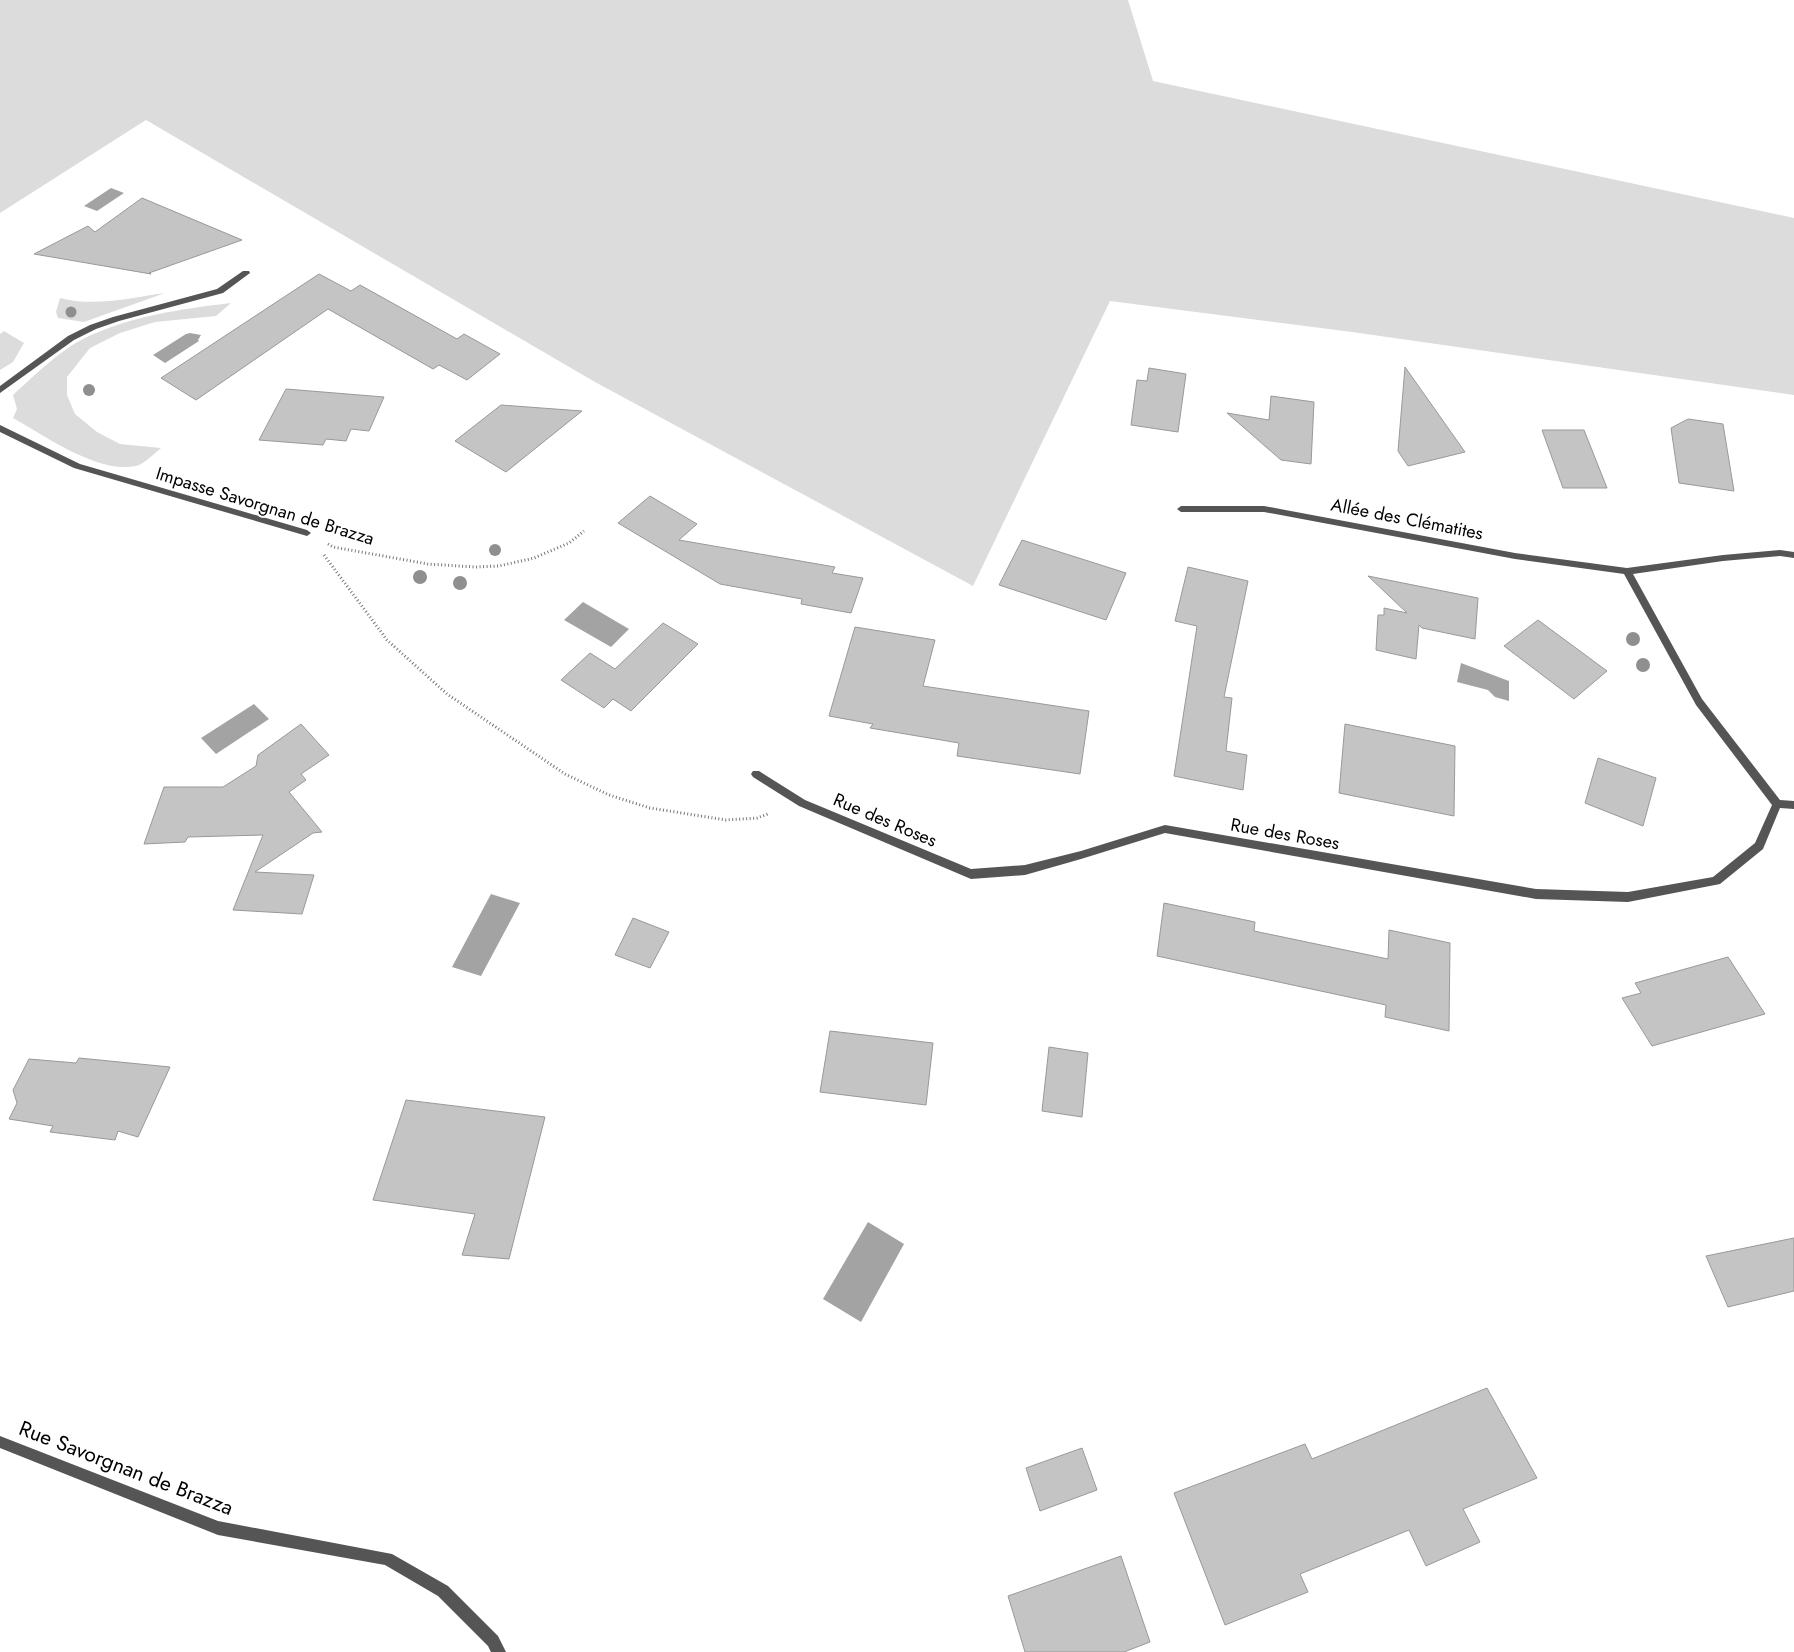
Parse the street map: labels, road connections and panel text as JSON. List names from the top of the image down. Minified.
{"streets":{"street":["Impasse Savorgnan de Brazza","Allée des Clématites","Rue des Roses","Rue Savorgnan de Brazza"]}}
